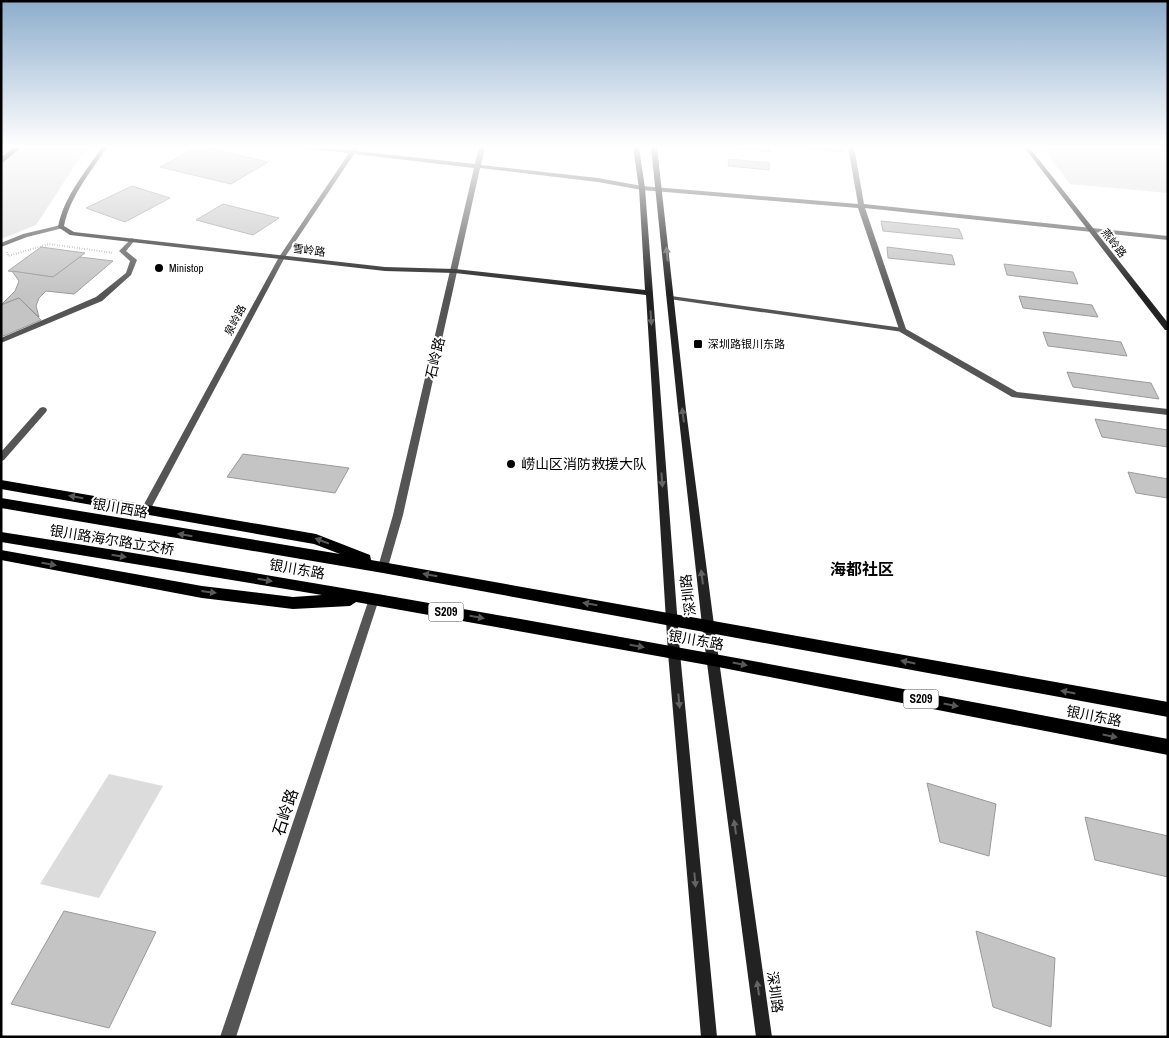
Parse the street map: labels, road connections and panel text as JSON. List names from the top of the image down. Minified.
{"streets":{"main road":["燕岭路","雪岭路","银川西路","银川路海尔路立交桥","银川东路","深圳路","S209"],"street":["泉岭路","石岭路"]},"crossings":[["雪岭路","泉岭路"],["雪岭路","石岭路"],["雪岭路","深圳路"],["石岭路","银川东路"],["银川西路","银川东路"],["银川路海尔路立交桥","银川东路"],["银川东路","深圳路"]],"districts":["海都社区"],"places":{"other":["Ministop","崂山区消防救援大队"],"transit":["深圳路银川东路"]}}
